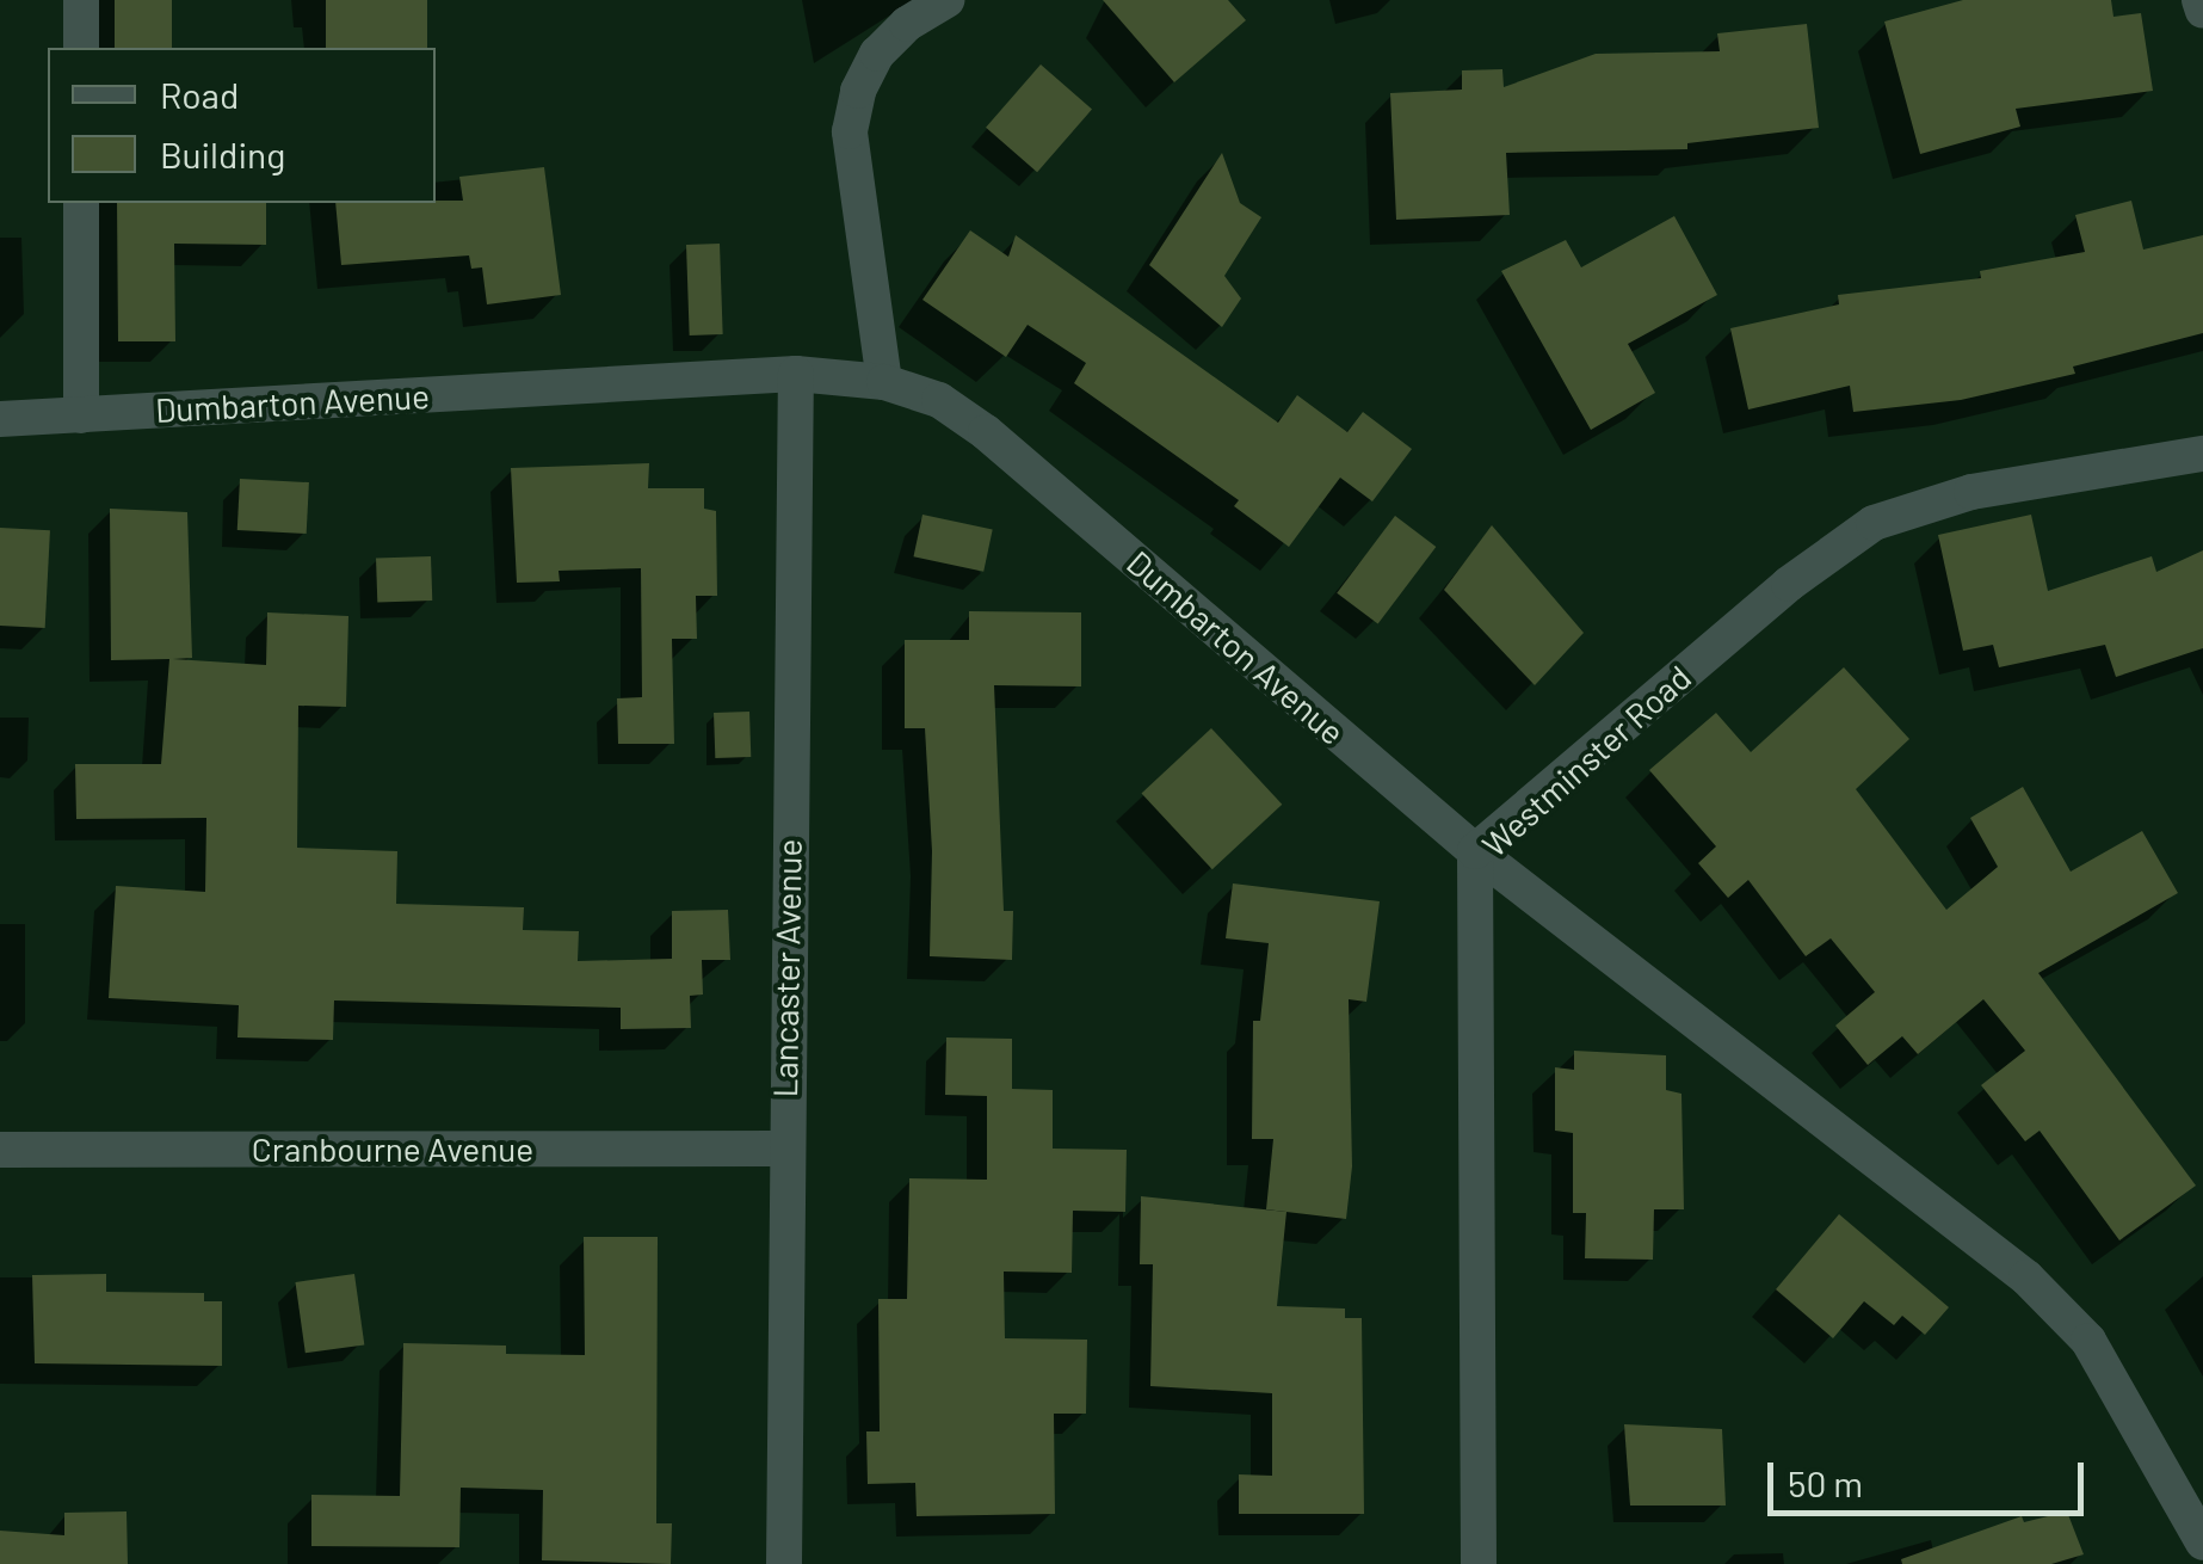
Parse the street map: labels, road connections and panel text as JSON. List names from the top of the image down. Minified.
{"streets":{"street":["Dumbarton Avenue","Westminster Road","Lancaster Avenue","Cranbourne Avenue"]},"crossings":[["Dumbarton Avenue","Westminster Road"],["Dumbarton Avenue","Lancaster Avenue"],["Lancaster Avenue","Cranbourne Avenue"]],"legend":["Road","Building"],"scale_bar":"50 m"}
